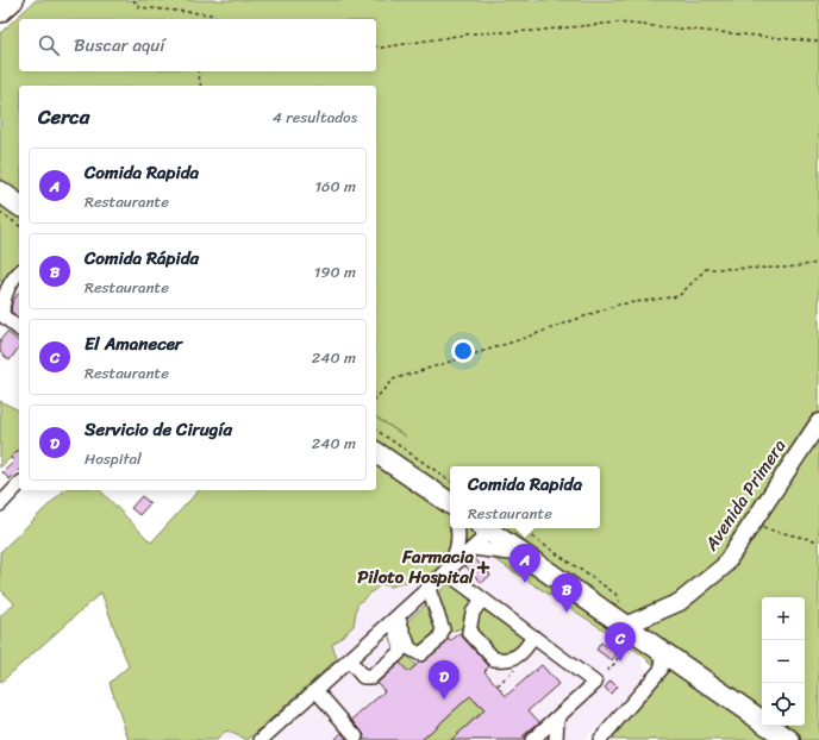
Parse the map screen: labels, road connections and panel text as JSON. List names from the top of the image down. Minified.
{"streets":{"main road":["Avenida Primera"]},"places":{"health":["Farmacia Piloto Hospital"]},"page":{"search":"Buscar aquí","heading":["Cerca","4 resultados"],"list":[{"mark":"A","name":"Comida Rapida","note":"Restaurante","value":"160 m"},{"mark":"B","name":"Comida Rápida","note":"Restaurante","value":"190 m"},{"mark":"C","name":"El Amanecer","note":"Restaurante","value":"240 m"},{"mark":"D","name":"Servicio de Cirugía","note":"Hospital","value":"240 m"}],"popup":["Comida Rapida","Restaurante"],"pins":["A","B","C","D"],"map_buttons":["+","−"]}}
